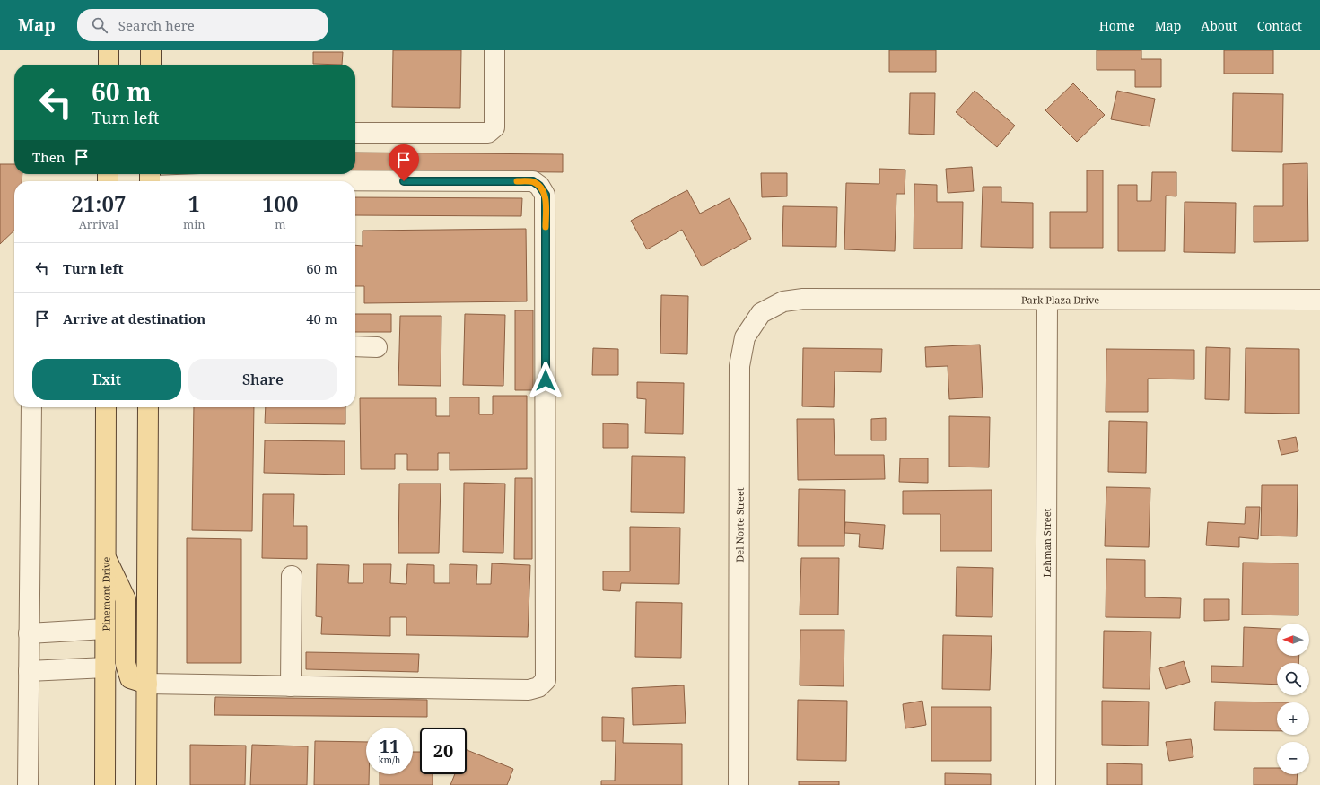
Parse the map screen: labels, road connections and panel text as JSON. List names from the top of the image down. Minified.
{"streets":{"main road":["Pinemont Drive"],"street":["Park Plaza Drive","Del Norte Street","Lehman Street"]},"crossings":[["Park Plaza Drive","Del Norte Street"],["Park Plaza Drive","Lehman Street"]],"north":"left","page":{"header":"Map","search":"Search here","nav":["Home","Map","About","Contact"],"turn":["60 m","Turn left"],"then":"Then","eta":["21:07","Arrival","1","min","100","m"],"list":[{"name":"Turn left","value":"60 m"},{"name":"Arrive at destination","value":"40 m"}],"buttons":["Exit","Share"],"map_buttons":["+","−"],"speed":"11 km/h","limit":"20"}}
